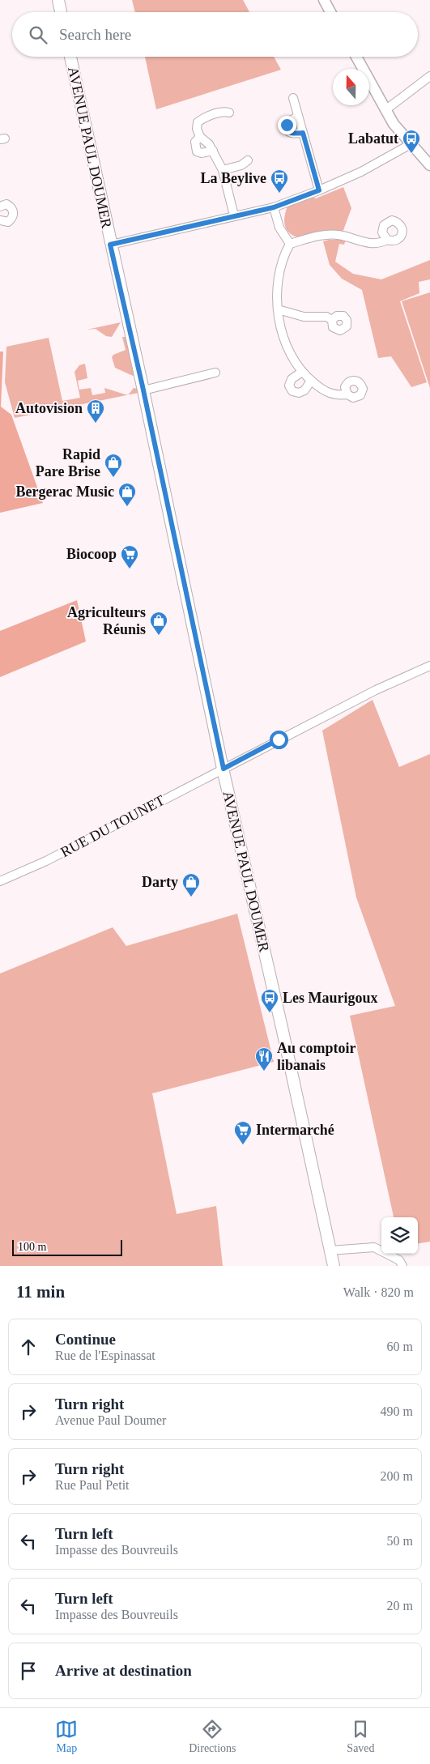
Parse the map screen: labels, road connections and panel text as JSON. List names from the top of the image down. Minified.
{"streets":{"main road":["AVENUE PAUL DOUMER"],"street":["RUE DU TOUNET"]},"crossings":[["AVENUE PAUL DOUMER","RUE DU TOUNET"]],"places":{"bus stop":["Labatut","La Beylive","Les Maurigoux"],"building":["Autovision"],"shop":["Rapid Pare Brise","Bergerac Music","Agriculteurs Réunis","Darty"],"supermarket":["Biocoop","Intermarché"],"restaurant":["Au comptoir libanais"]},"scale_bar":"100 m","north":"top","page":{"search":"Search here","scale":"100 m","heading":["11 min","Walk · 820 m"],"list":[["Continue","Rue de l'Espinassat","60 m"],["Turn right","Avenue Paul Doumer","490 m"],["Turn right","Rue Paul Petit","200 m"],["Turn left","Impasse des Bouvreuils","50 m"],["Turn left","Impasse des Bouvreuils","20 m"],"Arrive at destination"],"nav":["Map","Directions","Saved"]}}
